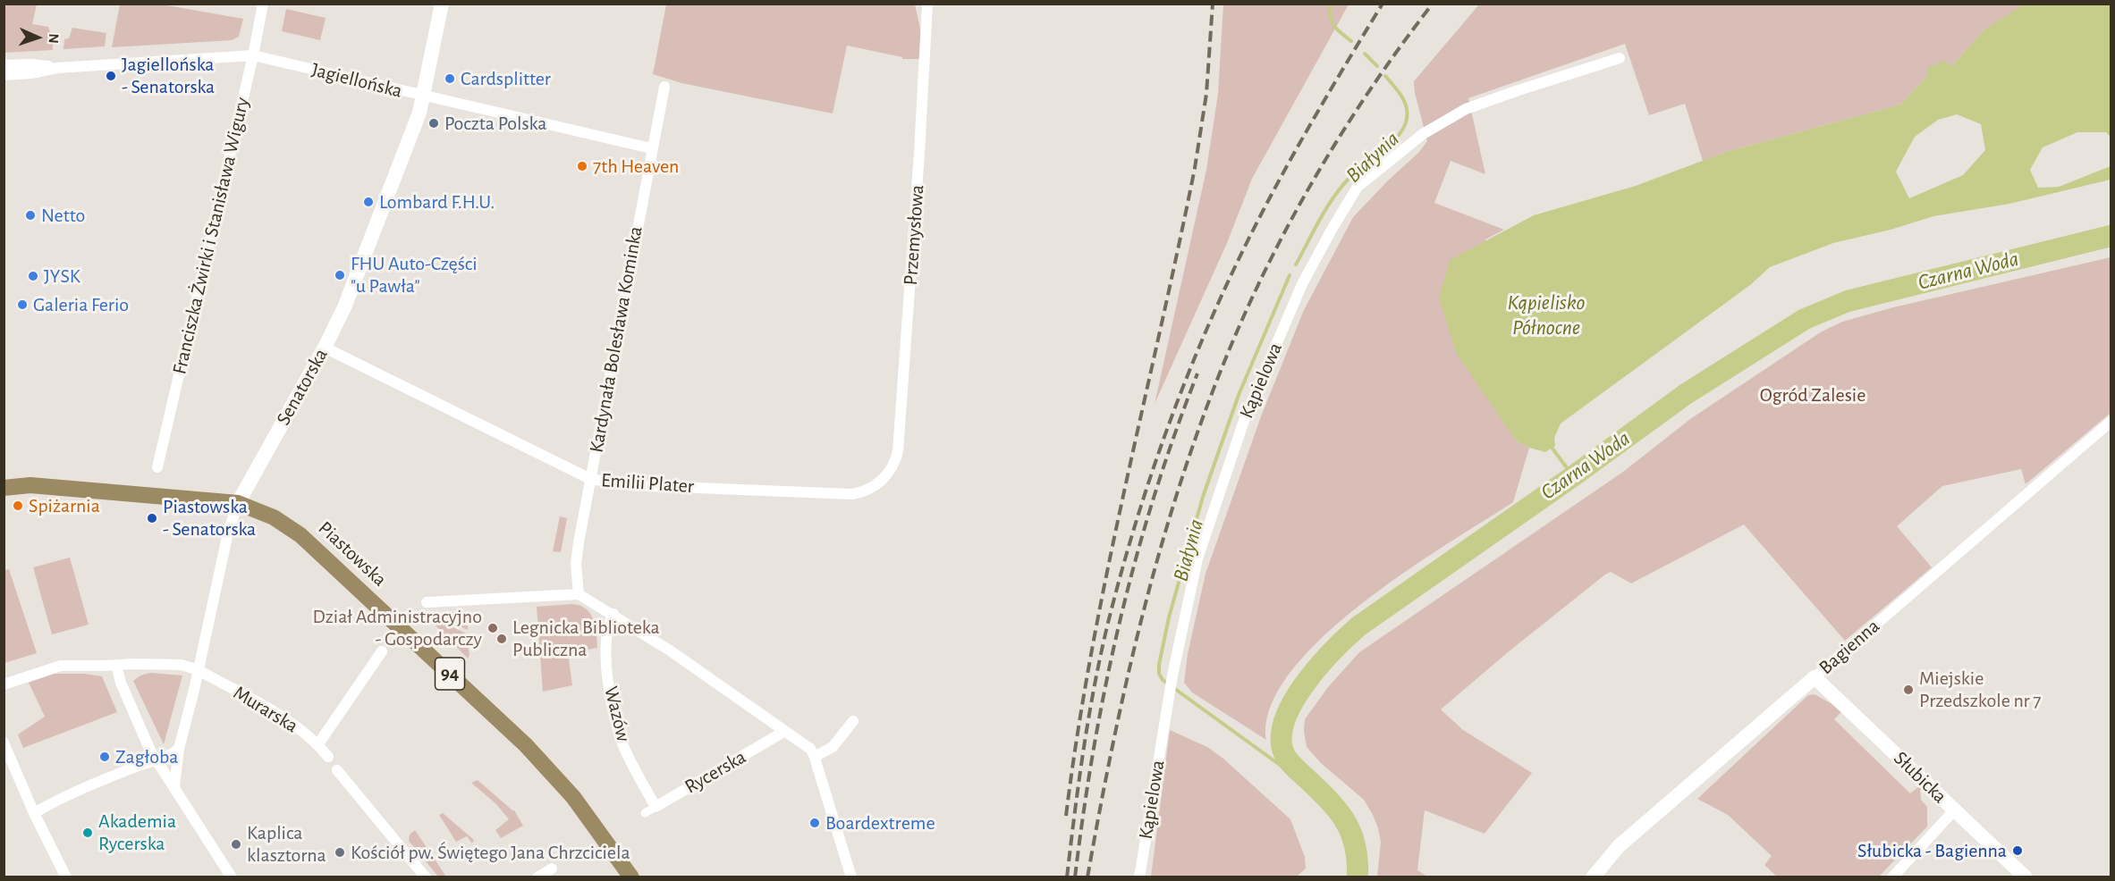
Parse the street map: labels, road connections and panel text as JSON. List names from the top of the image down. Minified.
{"streets":{"main road":["Piastowska","94"],"street":["Jagiellońska","Przemysłowa","Franciszka Żwirki i Stanisława Wigury","Kardynała Bolesława Kominka","Kąpielowa","Senatorska","Emilii Plater","Bagienna","Murarska","Wazów","Rycerska","Słubicka"]},"crossings":[["Jagiellońska","Franciszka Żwirki i Stanisława Wigury"],["Jagiellońska","Kardynała Bolesława Kominka"],["Jagiellońska","Senatorska"],["Przemysłowa","Emilii Plater"],["Kardynała Bolesława Kominka","Emilii Plater"],["Senatorska","Emilii Plater"],["Senatorska","Piastowska"],["Senatorska","Murarska"],["Bagienna","Słubicka"],["Wazów","Rycerska"]],"water":["Białynia","Czarna Woda","Kąpielisko Północne"],"parks":["Ogród Zalesie"],"places":["Jagiellońska - Senatorska","Cardsplitter","Poczta Polska","7th Heaven","Lombard F.H.U.","Netto","FHU Auto-Części \"u Pawła\"","JYSK","Galeria Ferio","Spiżarnia","Piastowska - Senatorska","Dział Administracyjno - Gospodarczy","Legnicka Biblioteka Publiczna","Miejskie Przedszkole nr 7","Zagłoba","Boardextreme","Akademia Rycerska","Kaplica klasztorna","Słubicka - Bagienna","Kościół pw. Świętego Jana Chrzciciela"],"north":"right"}
